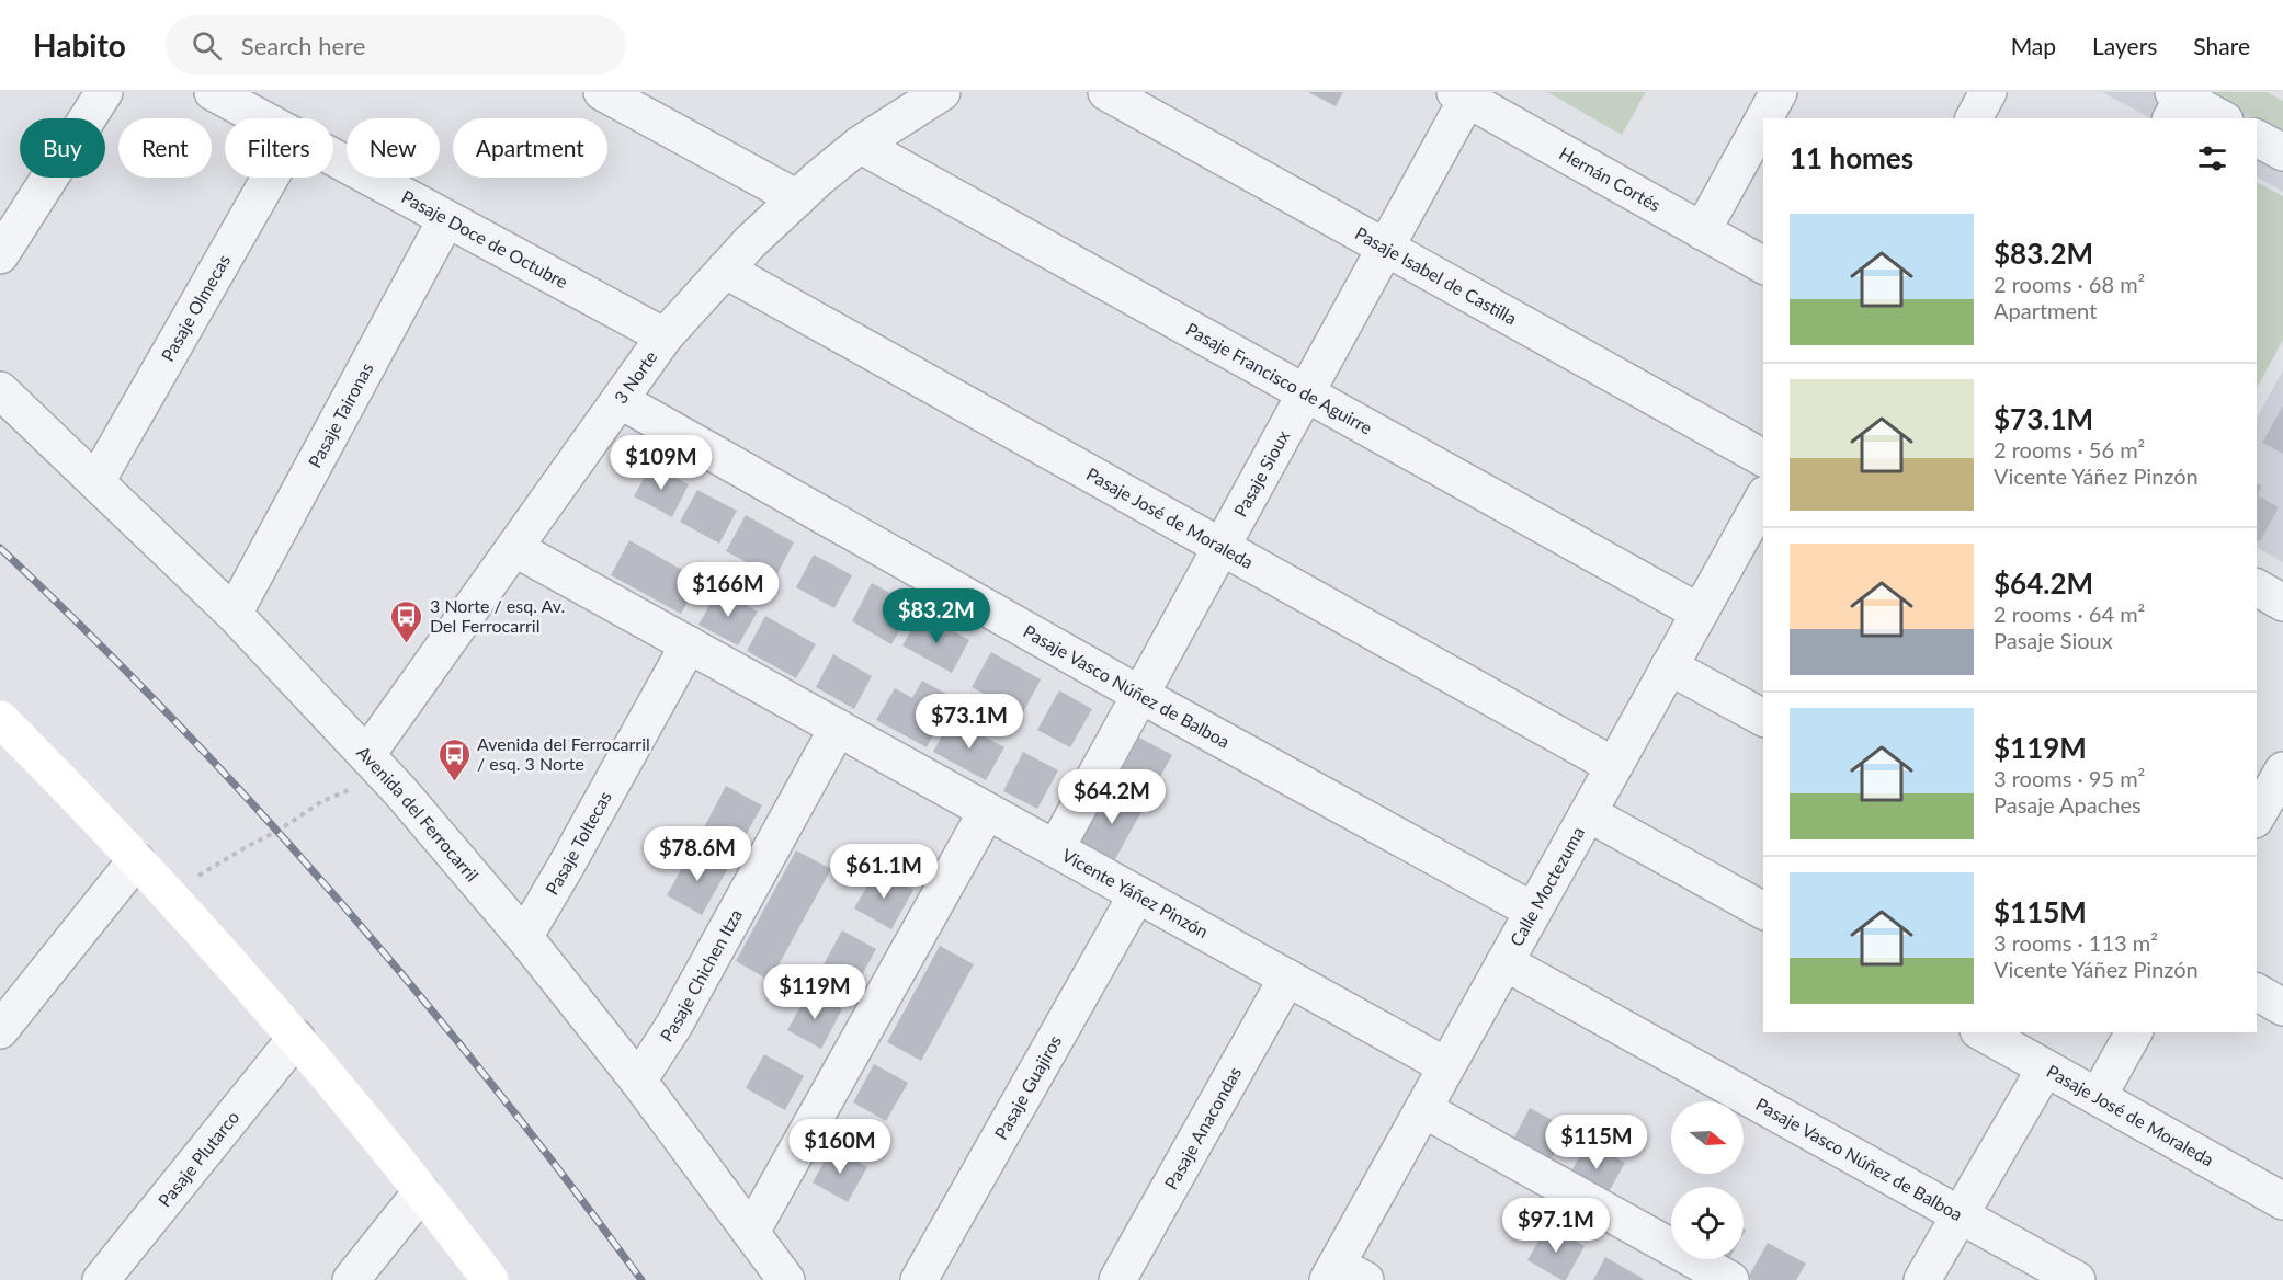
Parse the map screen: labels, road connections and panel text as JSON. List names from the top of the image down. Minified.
{"streets":{"street":["Hernán Cortés","Pasaje Doce de Octubre","Pasaje Isabel de Castilla","Pasaje Olmecas","3 Norte","Pasaje Francisco de Aguirre","Pasaje Taironas","Pasaje Sioux","Pasaje José de Moraleda","Pasaje Vasco Núñez de Balboa","Avenida del Ferrocarril","Pasaje Toltecas","Calle Moctezuma","Vicente Yáñez Pinzón","Pasaje Chichen Itza","Pasaje Guajiros","Pasaje Anacondas","Pasaje Plutarco"]},"crossings":[["Hernán Cortés","Pasaje Sioux"],["Pasaje Doce de Octubre","3 Norte"],["Pasaje Doce de Octubre","Pasaje Taironas"],["Pasaje Isabel de Castilla","Pasaje Sioux"],["Pasaje Olmecas","Avenida del Ferrocarril"],["3 Norte","Pasaje Francisco de Aguirre"],["3 Norte","Pasaje José de Moraleda"],["3 Norte","Pasaje Vasco Núñez de Balboa"],["3 Norte","Avenida del Ferrocarril"],["3 Norte","Vicente Yáñez Pinzón"],["Pasaje Francisco de Aguirre","Pasaje Sioux"],["Pasaje Francisco de Aguirre","Calle Moctezuma"],["Pasaje Taironas","Avenida del Ferrocarril"],["Pasaje Sioux","Pasaje José de Moraleda"],["Pasaje Sioux","Pasaje Vasco Núñez de Balboa"],["Pasaje Sioux","Vicente Yáñez Pinzón"],["Pasaje José de Moraleda","Calle Moctezuma"],["Pasaje Vasco Núñez de Balboa","Calle Moctezuma"],["Avenida del Ferrocarril","Pasaje Toltecas"],["Avenida del Ferrocarril","Pasaje Chichen Itza"],["Pasaje Toltecas","Vicente Yáñez Pinzón"],["Calle Moctezuma","Vicente Yáñez Pinzón"],["Vicente Yáñez Pinzón","Pasaje Chichen Itza"],["Vicente Yáñez Pinzón","Pasaje Guajiros"],["Vicente Yáñez Pinzón","Pasaje Anacondas"]],"places":{"bus stop":["3 Norte / esq. Av. Del Ferrocarril","Avenida del Ferrocarril / esq. 3 Norte"]},"north":"right","page":{"header":"Habito","search":"Search here","nav":["Map","Layers","Share"],"chip":["Buy","Rent","Filters","New","Apartment"],"heading":"11 homes","list":[{"name":"$83.2M","note":"2 rooms · 68 m² · Apartment"},{"name":"$73.1M","note":"2 rooms · 56 m² · Vicente Yáñez Pinzón"},{"name":"$64.2M","note":"2 rooms · 64 m² · Pasaje Sioux"},{"name":"$119M","note":"3 rooms · 95 m² · Pasaje Apaches"},{"name":"$115M","note":"3 rooms · 113 m² · Vicente Yáñez Pinzón"}],"price":["$109M","$166M","$83.2M","$73.1M","$64.2M","$78.6M","$61.1M","$119M","$115M","$160M","$97.1M"]}}
